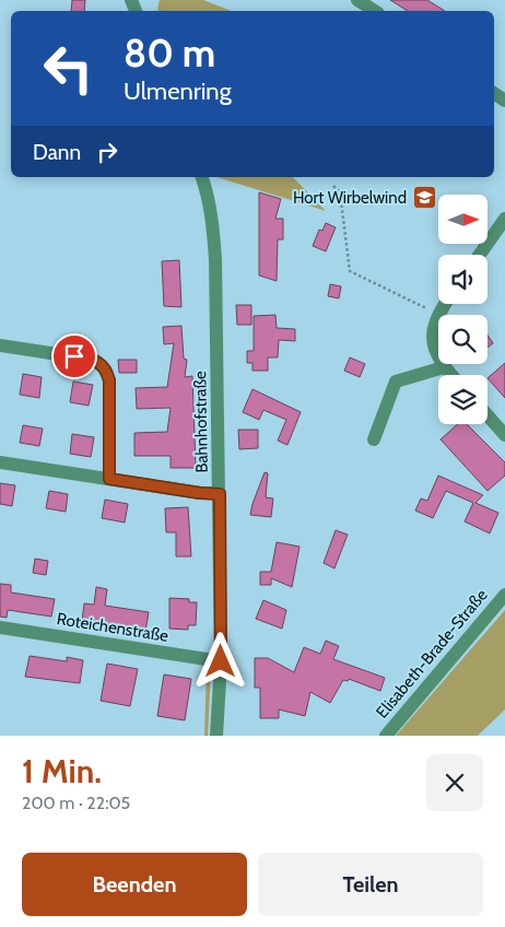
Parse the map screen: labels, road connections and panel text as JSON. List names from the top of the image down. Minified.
{"streets":{"street":["Bahnhofstraße","Roteichenstraße","Elisabeth-Brade-Straße"]},"crossings":[["Bahnhofstraße","Roteichenstraße"]],"places":{"school or university":["Hort Wirbelwind"]},"north":"right","page":{"turn":["80 m","Ulmenring"],"then":"Dann","heading":["1 Min.","200 m · 22:05"],"buttons":["Beenden","Teilen"]}}
